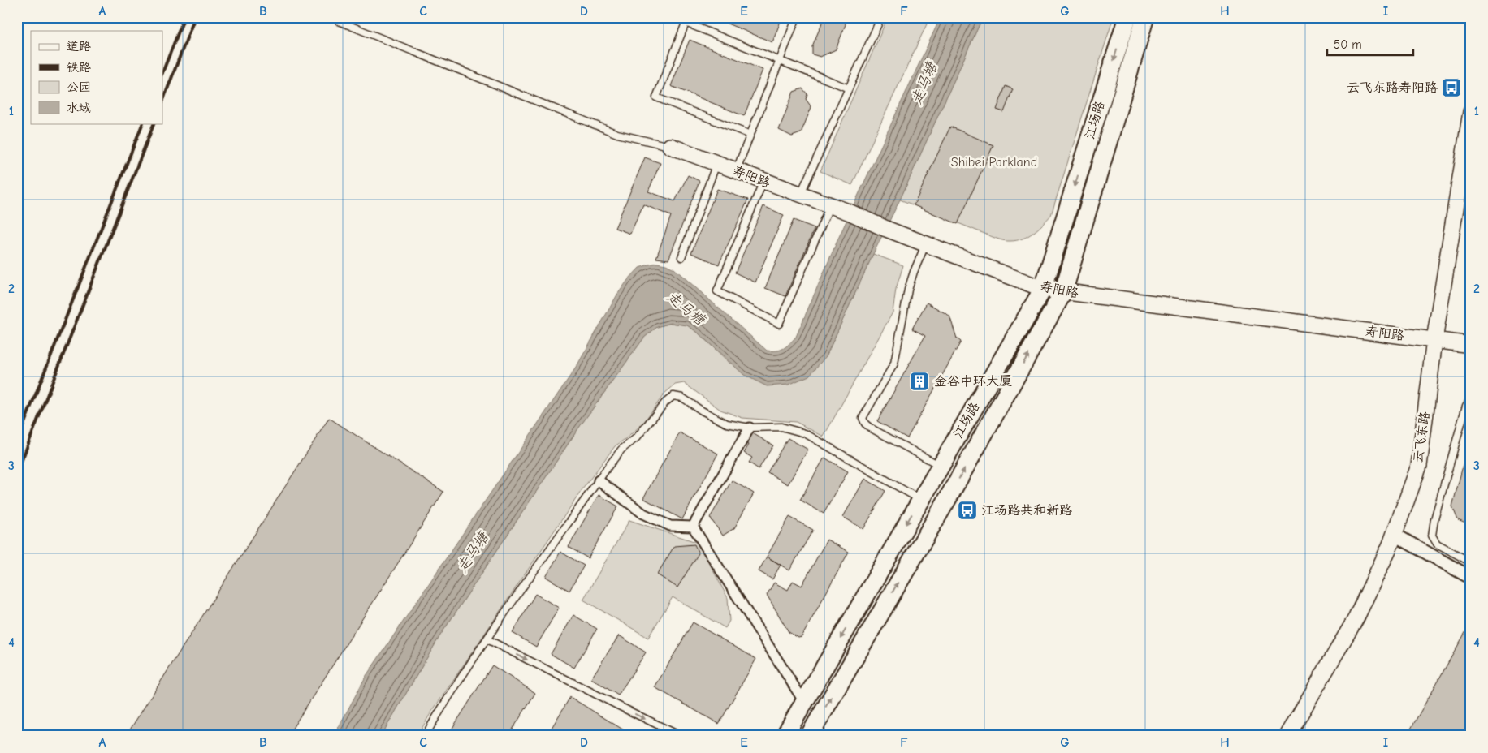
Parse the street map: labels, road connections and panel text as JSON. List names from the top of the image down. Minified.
{"streets":{"main road":["江场路"],"street":["寿阳路","云飞东路"]},"crossings":[["江场路","寿阳路"],["寿阳路","云飞东路"]],"water":["走马塘"],"parks":["Shibei Parkland"],"places":{"bus stop":["云飞东路寿阳路","江场路共和新路"],"building":["金谷中环大厦"]},"legend":["道路","铁路","公园","水域"],"scale_bar":"50 m","grid":{"columns":["A","B","C","D","E","F","G","H","I"],"rows":["1","2","3","4"]}}
